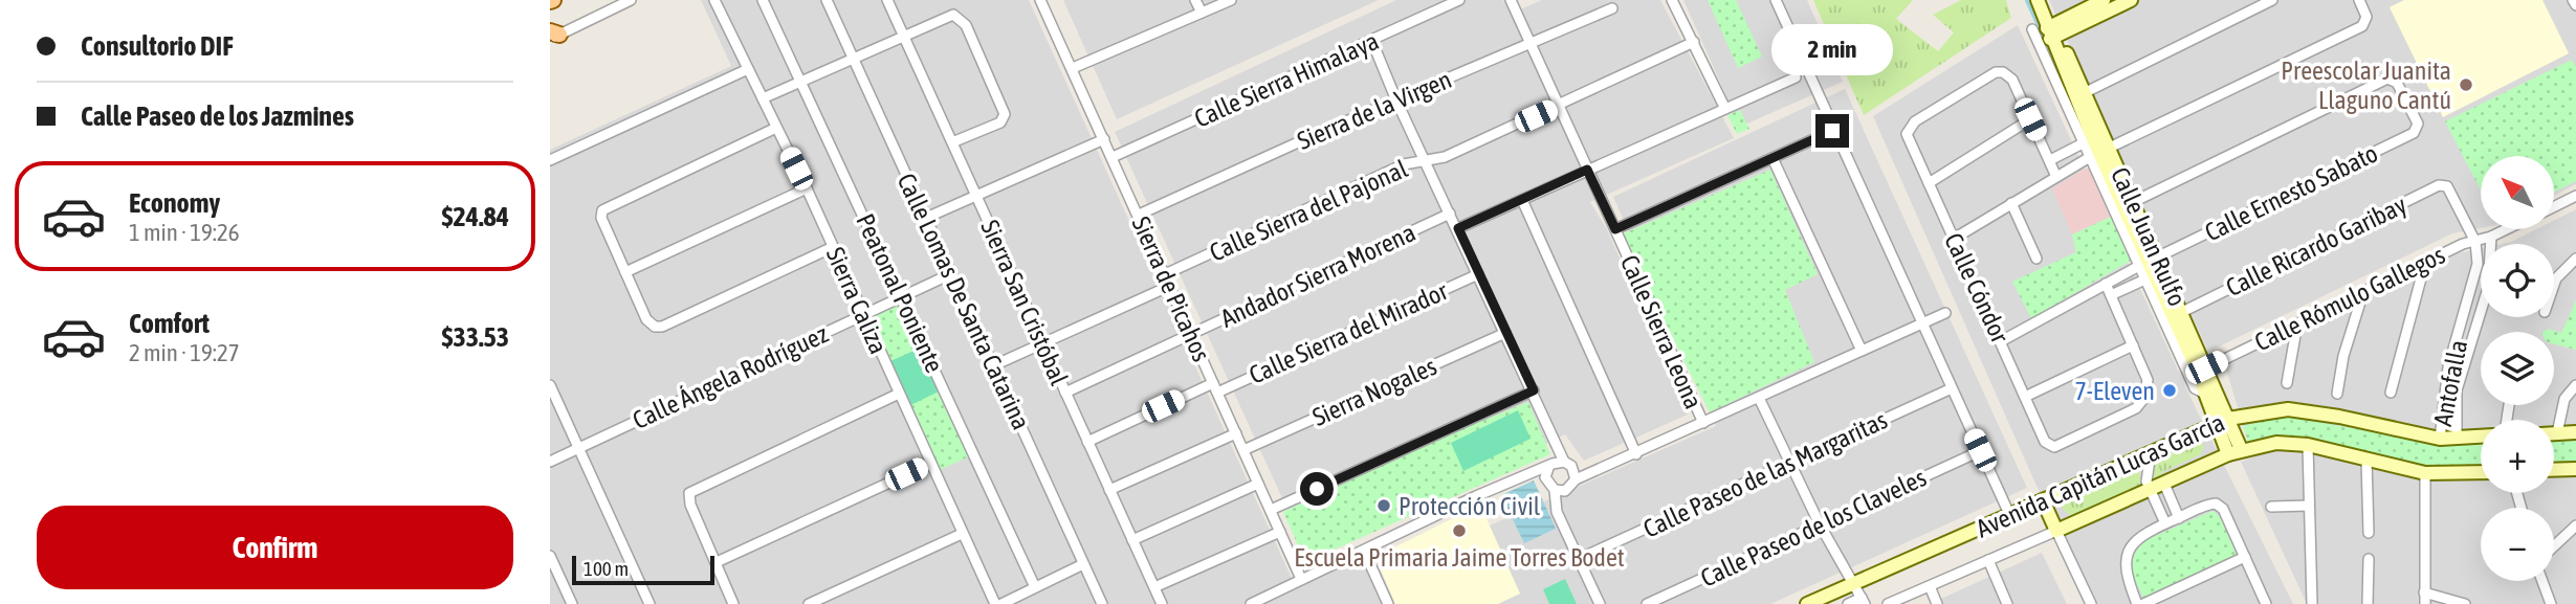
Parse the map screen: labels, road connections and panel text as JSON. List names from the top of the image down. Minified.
{"streets":{"street":["Calle Sierra Himalaya","Sierra de la Virgen","Calle Ernesto Sabato","Calle Sierra del Pajonal","Calle Juan Rulfo","Calle Ricardo Garibay","Andador Sierra Morena","Calle Cóndor","Sierra de Picahos","Peatonal Poniente","Calle Rómulo Gallegos","Sierra Caliza","Calle Lomas De Santa Catarina","Sierra San Cristóbal","Calle Sierra Leona","Calle Sierra del Mirador","Calle Ángela Rodríguez","Antofalla","Sierra Nogales","Calle Paseo de las Margaritas","Avenida Capitán Lucas García","Calle Paseo de los Claveles"]},"crossings":[["Calle Sierra Himalaya","Sierra de Picahos"],["Sierra de la Virgen","Sierra de Picahos"],["Sierra de la Virgen","Calle Sierra Leona"],["Calle Ernesto Sabato","Calle Juan Rulfo"],["Calle Ernesto Sabato","Calle Cóndor"],["Calle Sierra del Pajonal","Sierra de Picahos"],["Calle Sierra del Pajonal","Calle Sierra Leona"],["Calle Juan Rulfo","Calle Ricardo Garibay"],["Calle Juan Rulfo","Calle Rómulo Gallegos"],["Calle Juan Rulfo","Avenida Capitán Lucas García"],["Calle Ricardo Garibay","Calle Rómulo Gallegos"],["Calle Ricardo Garibay","Antofalla"],["Andador Sierra Morena","Sierra de Picahos"],["Andador Sierra Morena","Sierra San Cristóbal"],["Sierra de Picahos","Calle Sierra del Mirador"],["Sierra de Picahos","Sierra Nogales"],["Peatonal Poniente","Calle Ángela Rodríguez"],["Calle Rómulo Gallegos","Antofalla"],["Sierra Caliza","Calle Ángela Rodríguez"],["Calle Lomas De Santa Catarina","Calle Ángela Rodríguez"],["Sierra San Cristóbal","Calle Sierra del Mirador"],["Antofalla","Avenida Capitán Lucas García"]],"places":["Preescolar Juanita Llaguno Cantú","7-Eleven","Protección Civil","Escuela Primaria Jaime Torres Bodet"],"scale_bar":"100 m","north":"top left","page":{"banner":["Consultorio DIF","Calle Paseo de los Jazmines"],"bubble":"2 min","map_buttons":["+","−"],"list":[{"name":"Economy","note":"1 min · 19:26","value":"$24.84"},{"name":"Comfort","note":"2 min · 19:27","value":"$33.53"}],"buttons":"Confirm","scale":"100 m"}}
